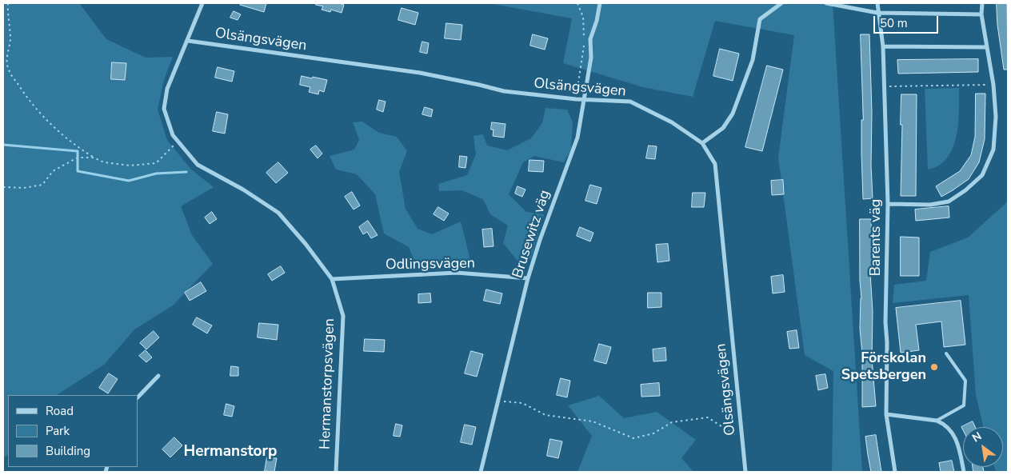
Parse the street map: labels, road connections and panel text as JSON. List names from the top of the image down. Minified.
{"streets":{"street":["Olsängsvägen","Brusewitz väg","Barents väg","Odlingsvägen","Hermanstorpsvägen"]},"crossings":[["Olsängsvägen","Brusewitz väg"],["Olsängsvägen","Hermanstorpsvägen"],["Brusewitz väg","Odlingsvägen"],["Odlingsvägen","Hermanstorpsvägen"]],"districts":["Hermanstorp"],"places":["Förskolan Spetsbergen"],"legend":["Road","Park","Building"],"scale_bar":"50 m","north":"top left"}
